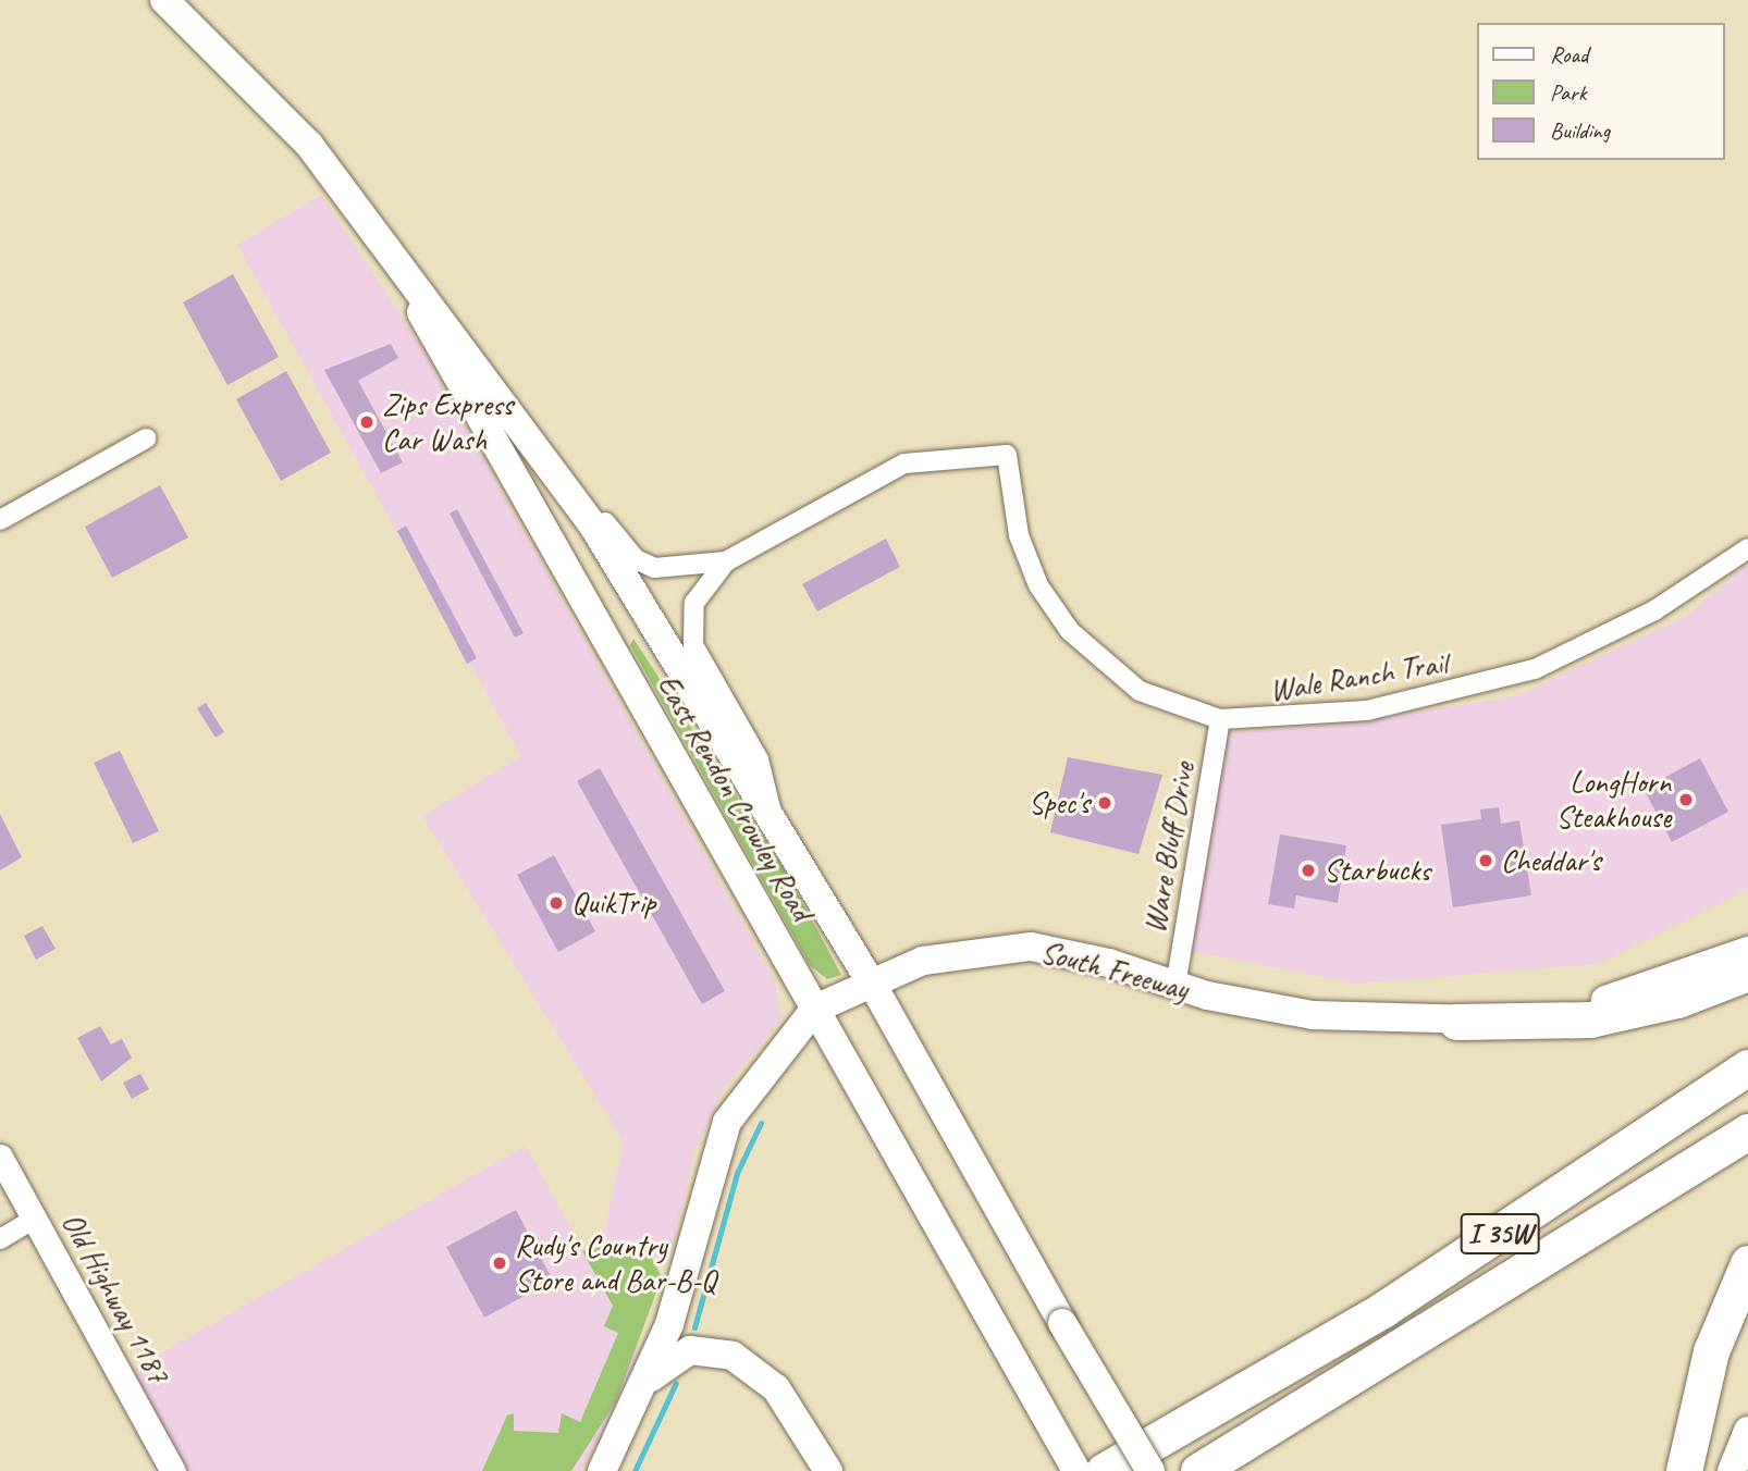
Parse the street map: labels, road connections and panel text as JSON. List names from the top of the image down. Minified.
{"streets":{"highway":["I 35W"],"main road":["East Rendon Crowley Road","South Freeway"],"street":["Wale Ranch Trail","Ware Bluff Drive","Old Highway 1187"]},"crossings":[["Wale Ranch Trail","Ware Bluff Drive"],["East Rendon Crowley Road","South Freeway"],["Ware Bluff Drive","South Freeway"]],"places":["Zips Express Car Wash","LongHorn Steakhouse","Spec's","Cheddar's","Starbucks","QuikTrip","Rudy's Country Store and Bar-B-Q"],"legend":["Road","Park","Building"]}
